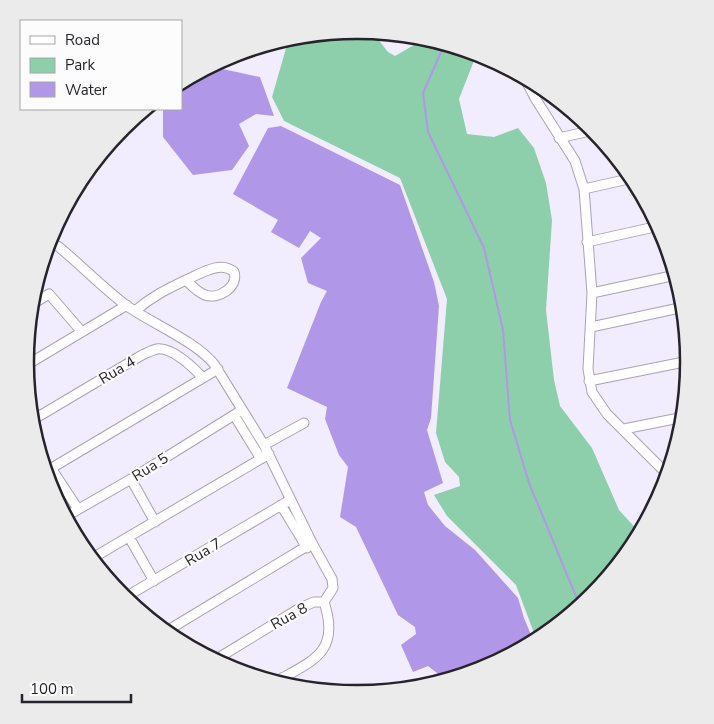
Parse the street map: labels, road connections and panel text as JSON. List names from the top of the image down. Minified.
{"streets":{"street":["Rua 4","Rua 5","Rua 7","Rua 8"]},"legend":["Road","Park","Water"],"scale_bar":"100 m"}
